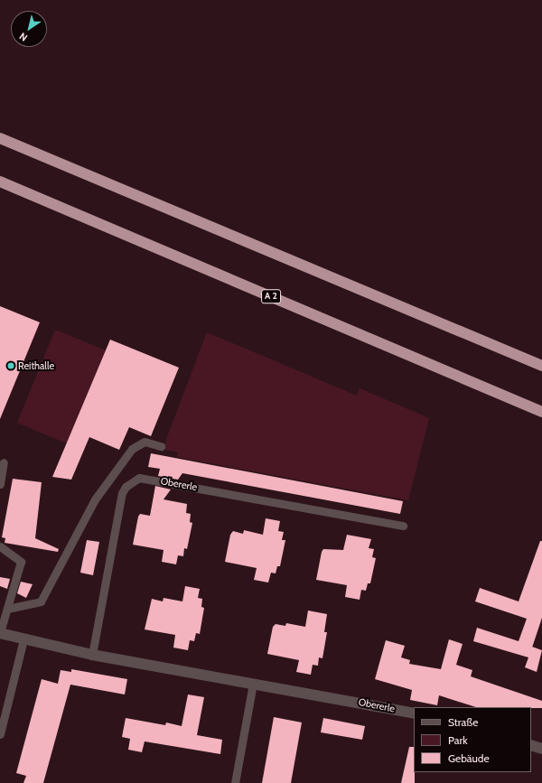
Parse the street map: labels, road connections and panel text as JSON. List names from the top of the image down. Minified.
{"streets":{"highway":["A 2"],"street":["Obererle"]},"places":["Reithalle"],"legend":["Straße","Park","Gebäude"],"north":"bottom left"}
